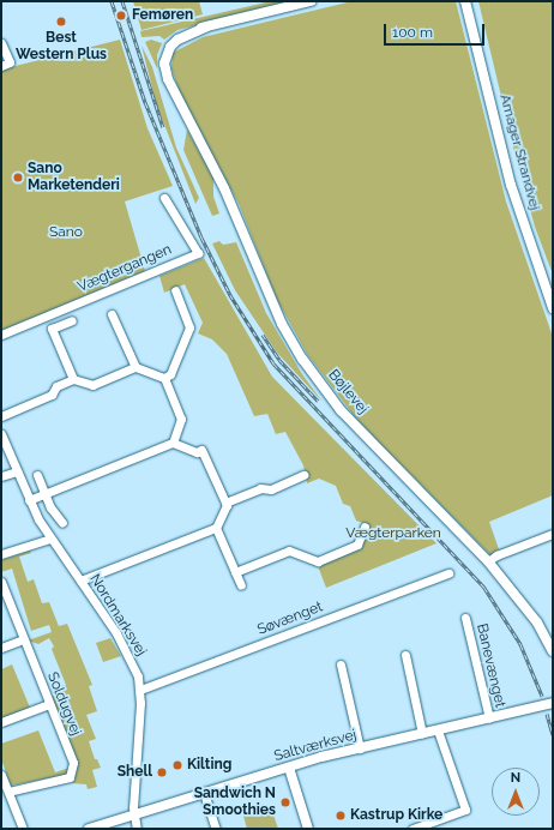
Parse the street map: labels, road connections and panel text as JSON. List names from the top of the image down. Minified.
{"streets":{"street":["Amager Strandvej","Vægtergangen","Bøjlevej","Nordmarksvej","Søvænget","Banevænget","Soldugvej","Saltværksvej"]},"crossings":[["Nordmarksvej","Søvænget"],["Nordmarksvej","Saltværksvej"],["Banevænget","Saltværksvej"]],"parks":["Sano","Vægterparken"],"places":["Femøren","Best Western Plus","Sano Marketenderi","Kilting","Shell","Sandwich N Smoothies","Kastrup Kirke"],"scale_bar":"100 m","north":"top"}
